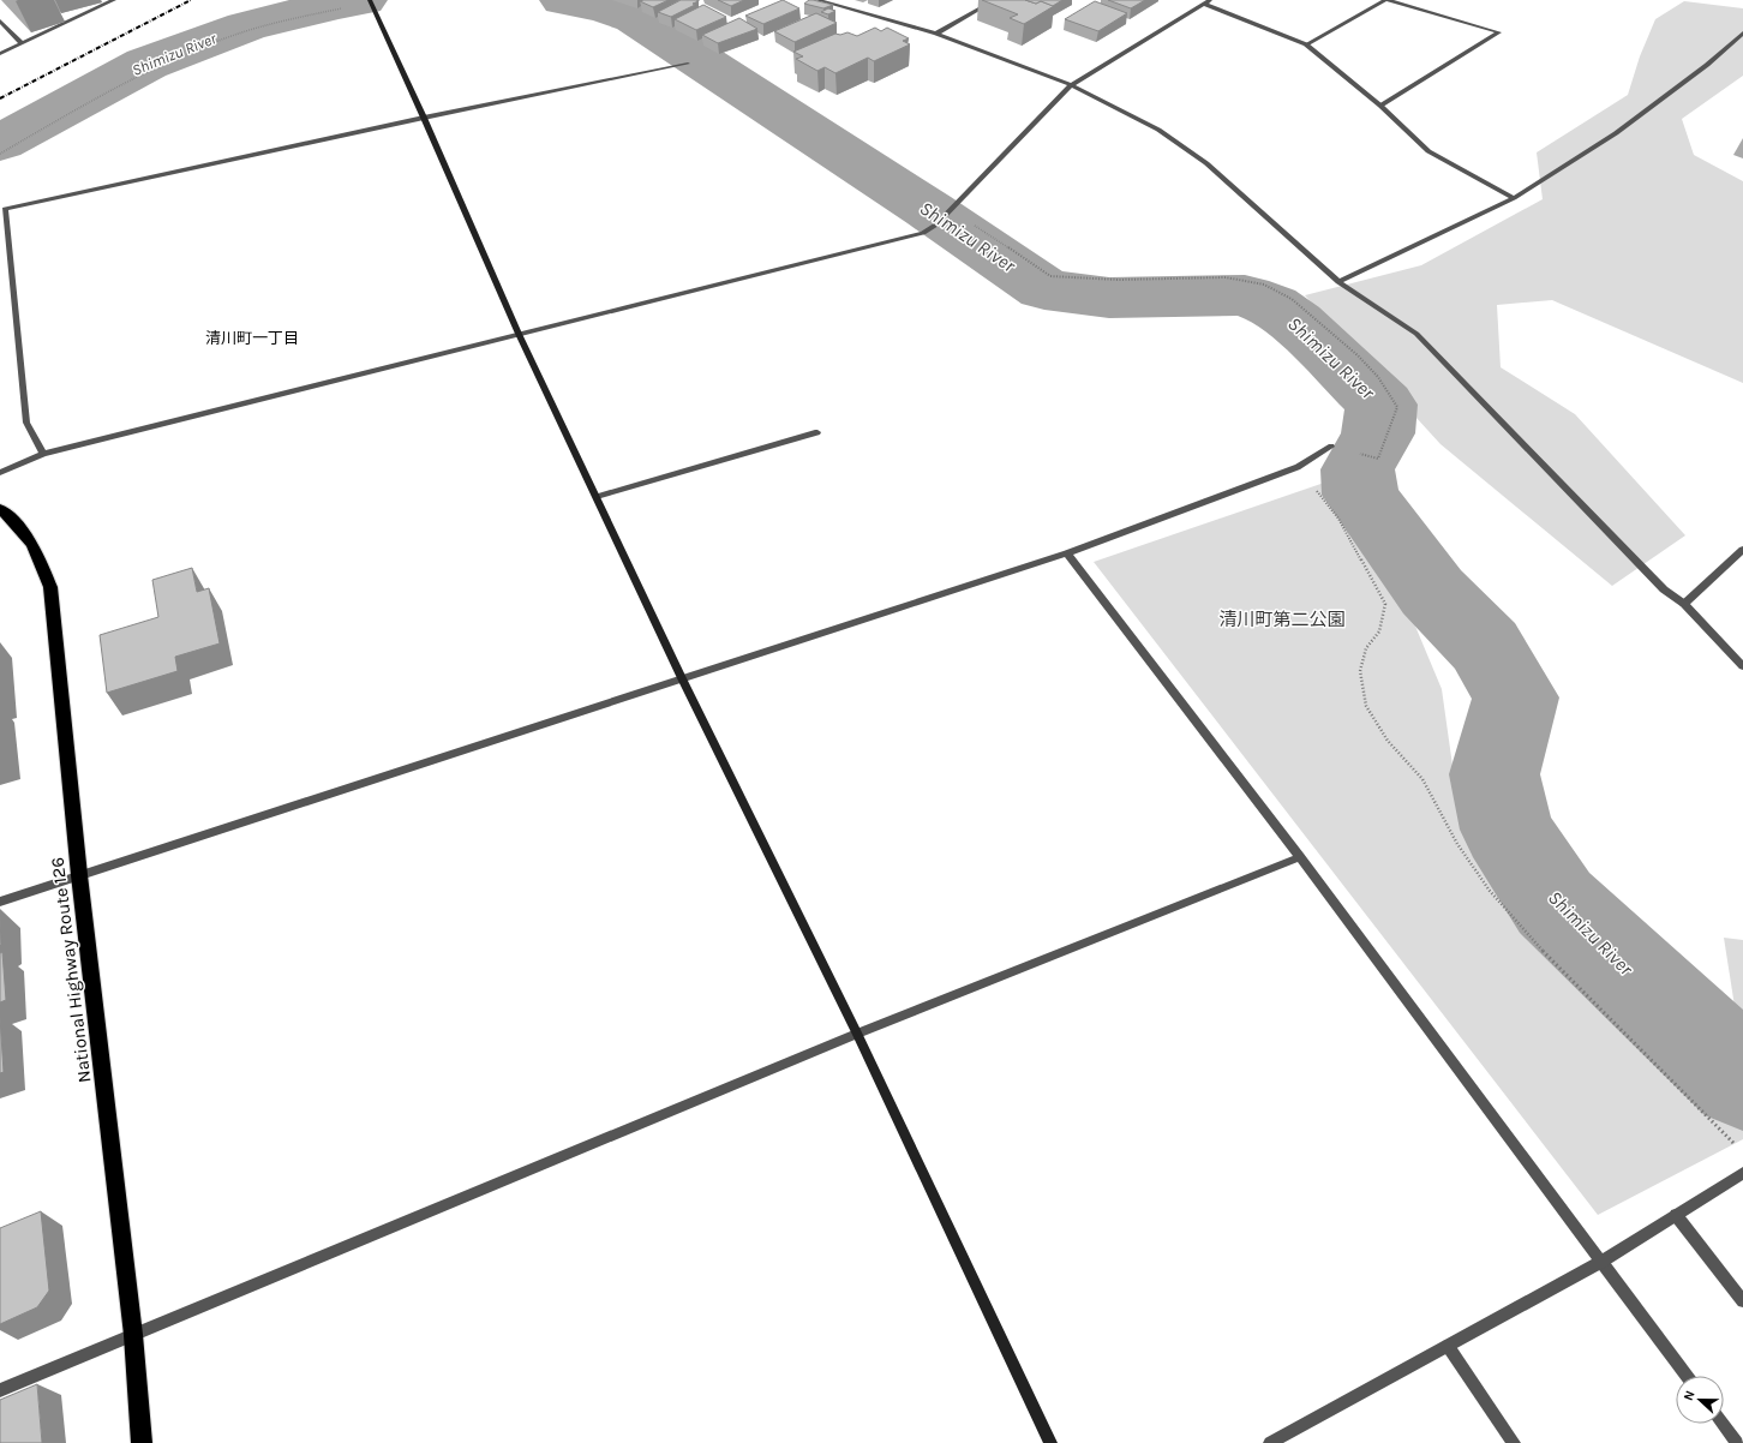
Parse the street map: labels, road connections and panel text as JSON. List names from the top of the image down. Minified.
{"streets":{"highway":["National Highway Route 126"]},"districts":["清川町一丁目"],"water":["Shimizu River"],"parks":["清川町第二公園"],"north":"left"}
